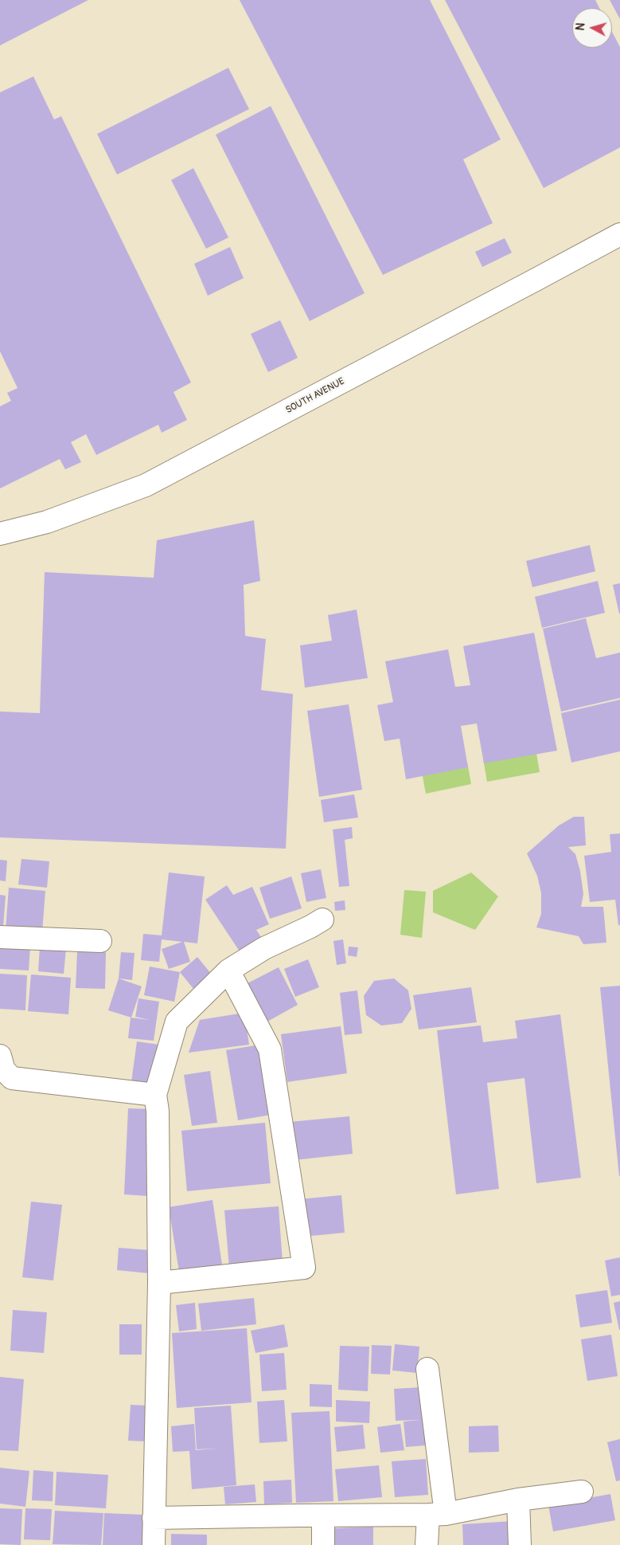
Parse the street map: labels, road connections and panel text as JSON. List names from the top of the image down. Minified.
{"streets":{"street":["SOUTH AVENUE"]},"north":"left"}
